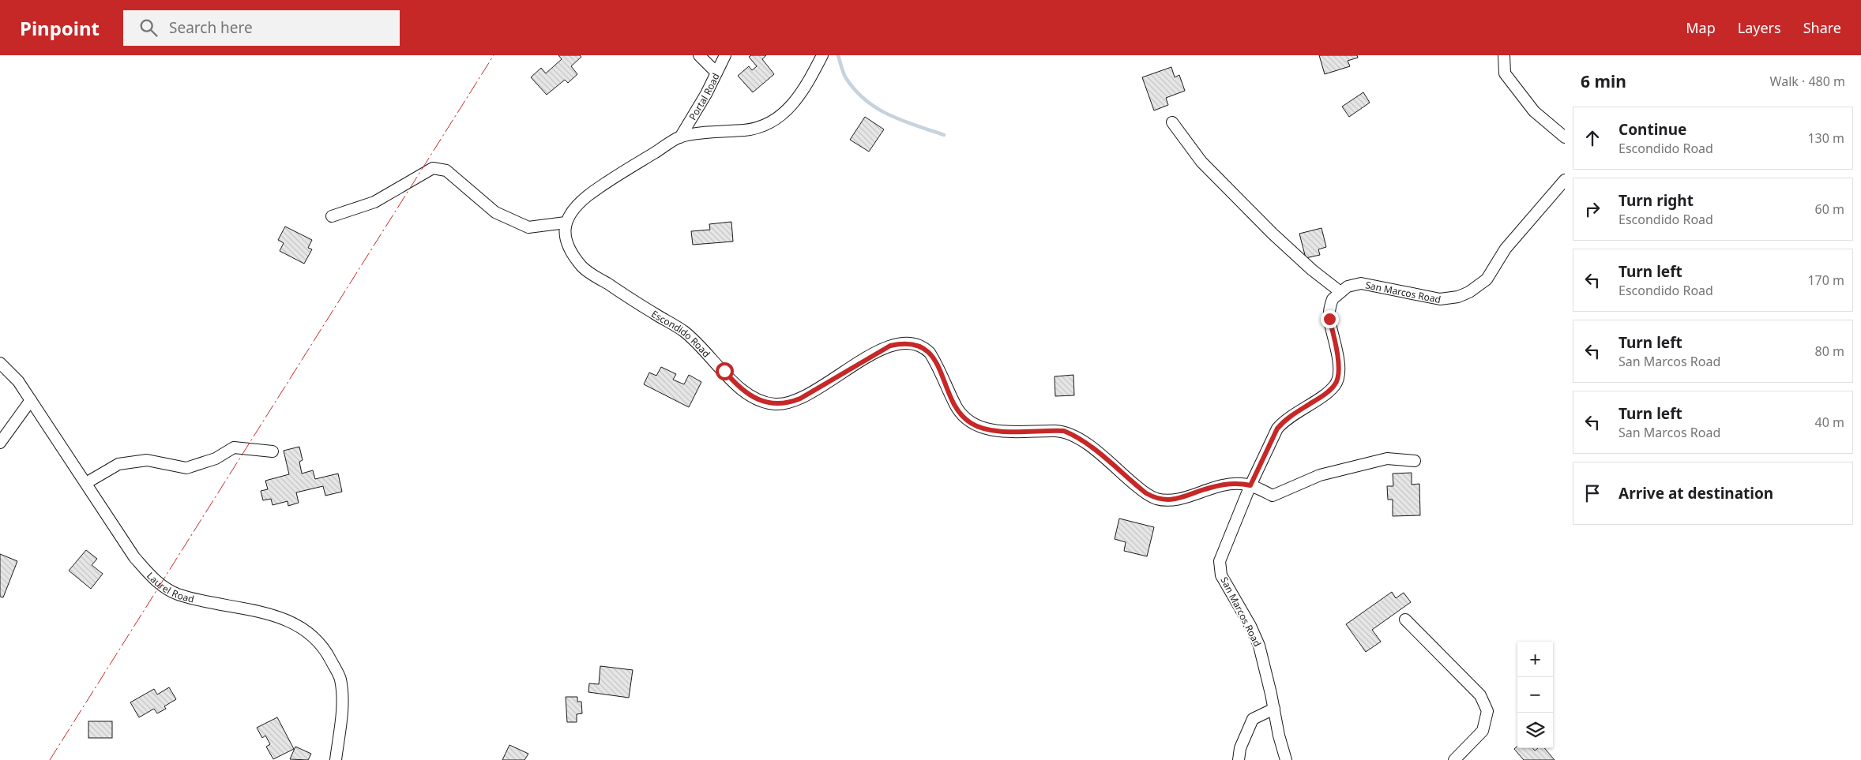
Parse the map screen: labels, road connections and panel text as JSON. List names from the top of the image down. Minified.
{"streets":{"street":["Portal Road","San Marcos Road","Escondido Road","Laurel Road"]},"crossings":[["San Marcos Road","Escondido Road"]],"page":{"header":"Pinpoint","search":"Search here","nav":["Map","Layers","Share"],"heading":["6 min","Walk · 480 m"],"list":[["Continue","Escondido Road","130 m"],["Turn right","Escondido Road","60 m"],["Turn left","Escondido Road","170 m"],["Turn left","San Marcos Road","80 m"],["Turn left","San Marcos Road","40 m"],"Arrive at destination"],"map_buttons":["+","−"]}}
